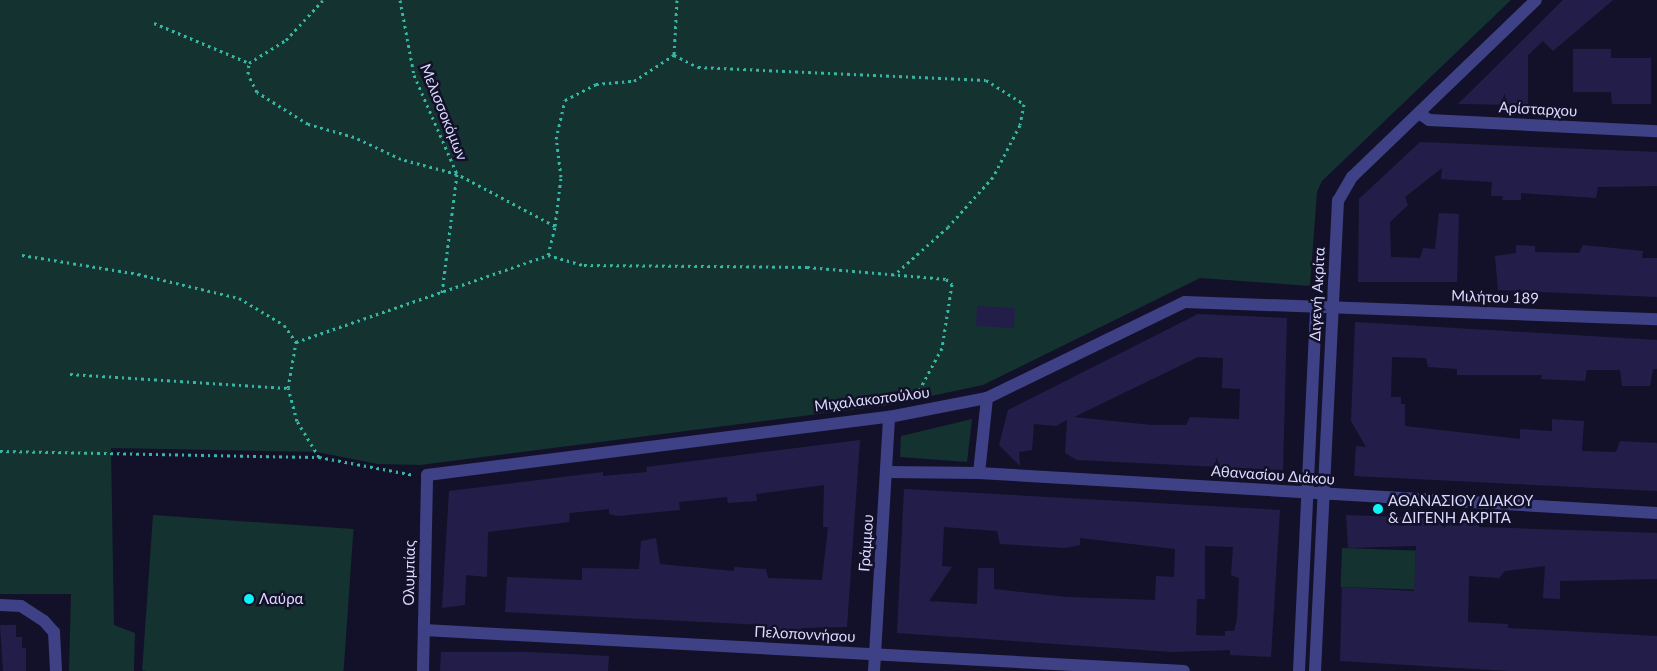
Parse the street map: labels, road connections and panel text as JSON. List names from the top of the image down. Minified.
{"streets":{"street":["Αρίσταρχου","Διγενή Ακρίτα","Μιλήτου 189","Μιχαλακοπούλου","Αθανασίου Διάκου","Γράμμου","Ολυμπίας","Πελοποννήσου"],"path":["Μελισσοκόμων"]},"crossings":[["Αρίσταρχου","Διγενή Ακρίτα"],["Διγενή Ακρίτα","Μιλήτου 189"],["Διγενή Ακρίτα","Μιχαλακοπούλου"],["Διγενή Ακρίτα","Αθανασίου Διάκου"],["Μιλήτου 189","Μιχαλακοπούλου"],["Μιχαλακοπούλου","Γράμμου"],["Μιχαλακοπούλου","Ολυμπίας"],["Αθανασίου Διάκου","Γράμμου"],["Γράμμου","Πελοποννήσου"],["Ολυμπίας","Πελοποννήσου"]],"places":["ΑΘΑΝΑΣΙΟΥ ΔΙΑΚΟΥ & ΔΙΓΕΝΗ ΑΚΡΙΤΑ","Λαύρα"]}
